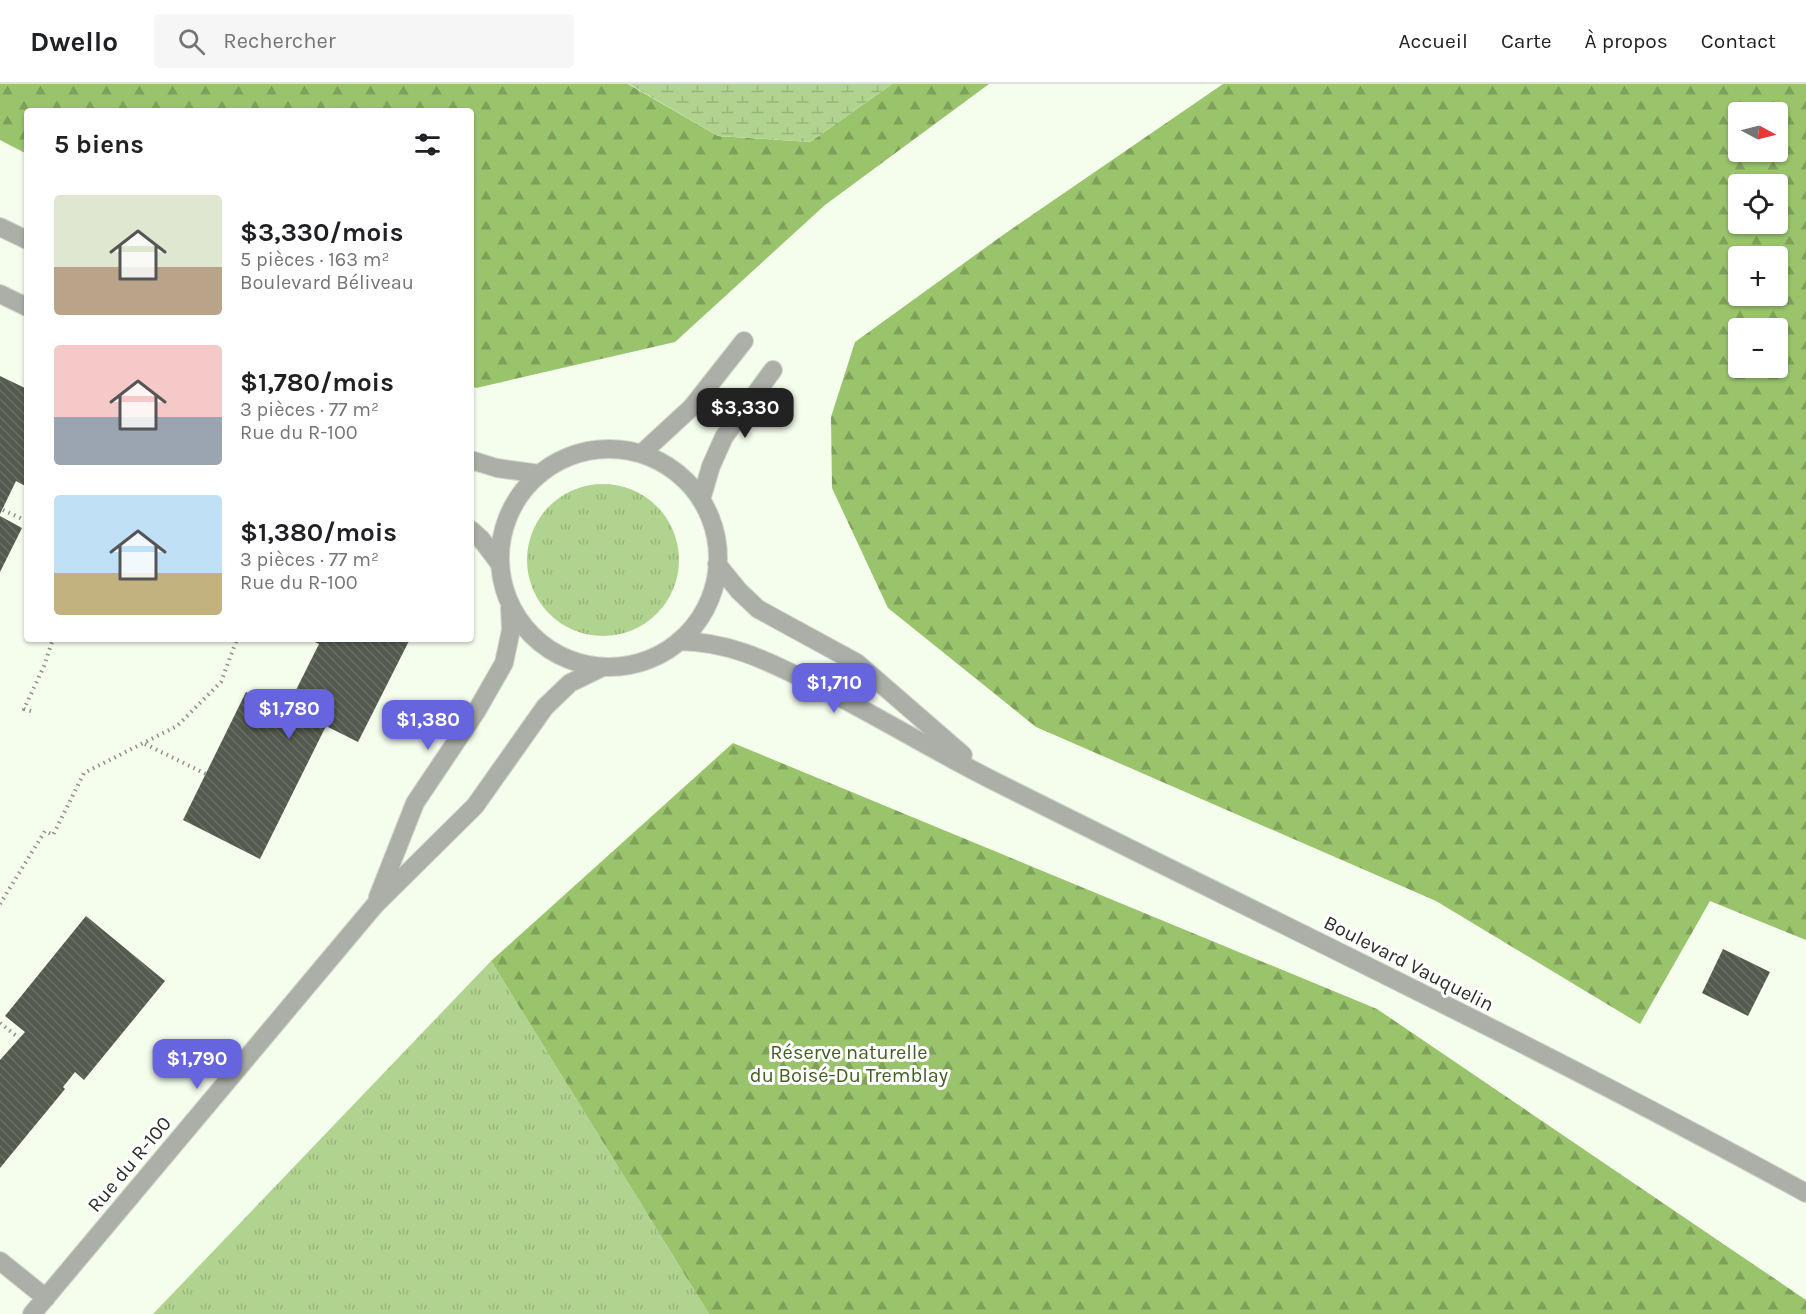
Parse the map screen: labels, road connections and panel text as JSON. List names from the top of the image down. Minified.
{"streets":{"street":["Boulevard Vauquelin","Rue du R-100"]},"parks":["Réserve naturelle du Boisé-Du Tremblay"],"north":"right","page":{"header":"Dwello","search":"Rechercher","nav":["Accueil","Carte","À propos","Contact"],"map_buttons":["+","−"],"heading":"5 biens","list":[{"name":"$3,330/mois","note":"5 pièces · 163 m² · Boulevard Béliveau"},{"name":"$1,780/mois","note":"3 pièces · 77 m² · Rue du R-100"},{"name":"$1,380/mois","note":"3 pièces · 77 m² · Rue du R-100"}],"price":["$3,330","$1,710","$1,780","$1,380","$1,790"]}}
